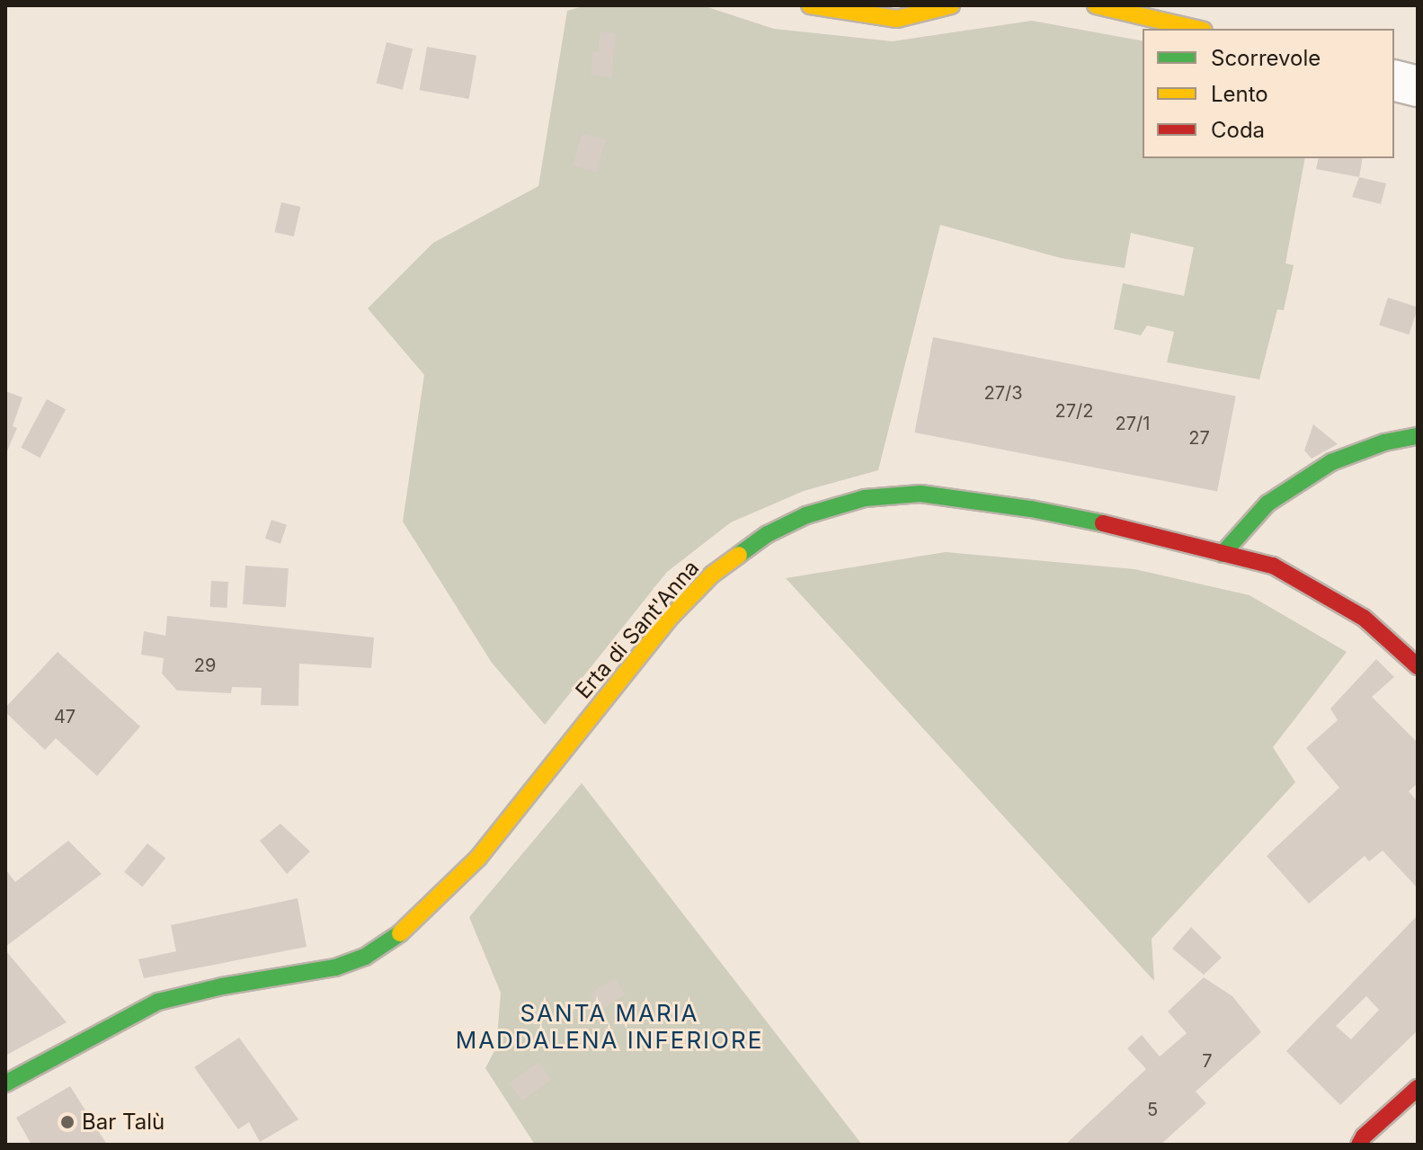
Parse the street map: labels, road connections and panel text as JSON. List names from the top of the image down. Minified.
{"streets":{"street":["Erta di Sant'Anna"]},"districts":["SANTA MARIA MADDALENA INFERIORE"],"places":["Bar Talù"],"house_numbers":["27/3","27/2","27/1","27","29","47","7","5"],"legend":["Scorrevole","Lento","Coda"]}
